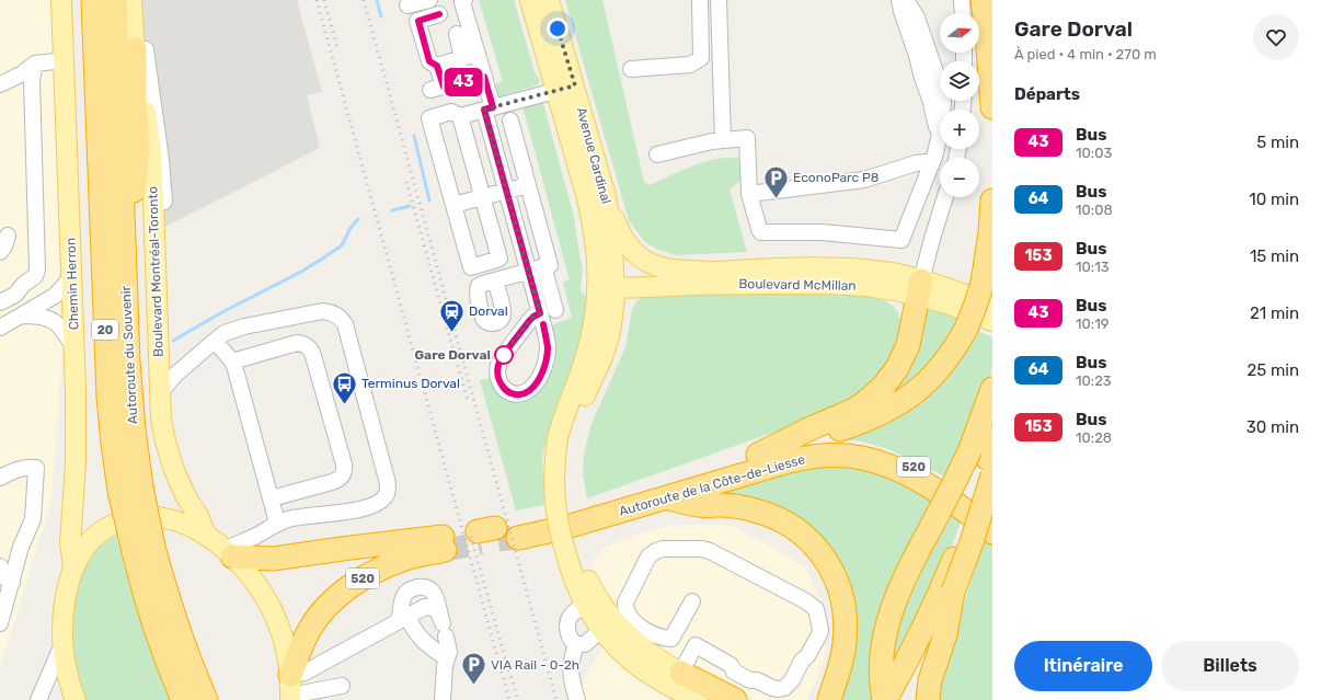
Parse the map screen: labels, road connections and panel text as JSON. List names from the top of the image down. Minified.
{"streets":{"highway":["20","Autoroute du Souvenir","520","Autoroute de la Côte-de-Liesse"],"main road":["Avenue Cardinal","Boulevard Montréal-Toronto","Chemin Herron","Boulevard McMillan"]},"crossings":[["Avenue Cardinal","Boulevard McMillan"]],"places":{"parking":["EconoParc P8","VIA Rail - 0-2h"],"station":["Dorval"],"other":["Gare Dorval"],"bus stop":["Terminus Dorval"]},"lines":["bus line 43"],"north":"right","page":{"on_map":"43","heading":[["Gare Dorval","À pied · 4 min · 270 m"],"Départs"],"map_buttons":["+","−"],"list":[{"mark":"43","name":"Bus","note":"10:03","value":"5 min"},{"mark":"64","name":"Bus","note":"10:08","value":"10 min"},{"mark":"153","name":"Bus","note":"10:13","value":"15 min"},{"mark":"43","name":"Bus","note":"10:19","value":"21 min"},{"mark":"64","name":"Bus","note":"10:23","value":"25 min"},{"mark":"153","name":"Bus","note":"10:28","value":"30 min"}],"buttons":["Itinéraire","Billets"]}}
